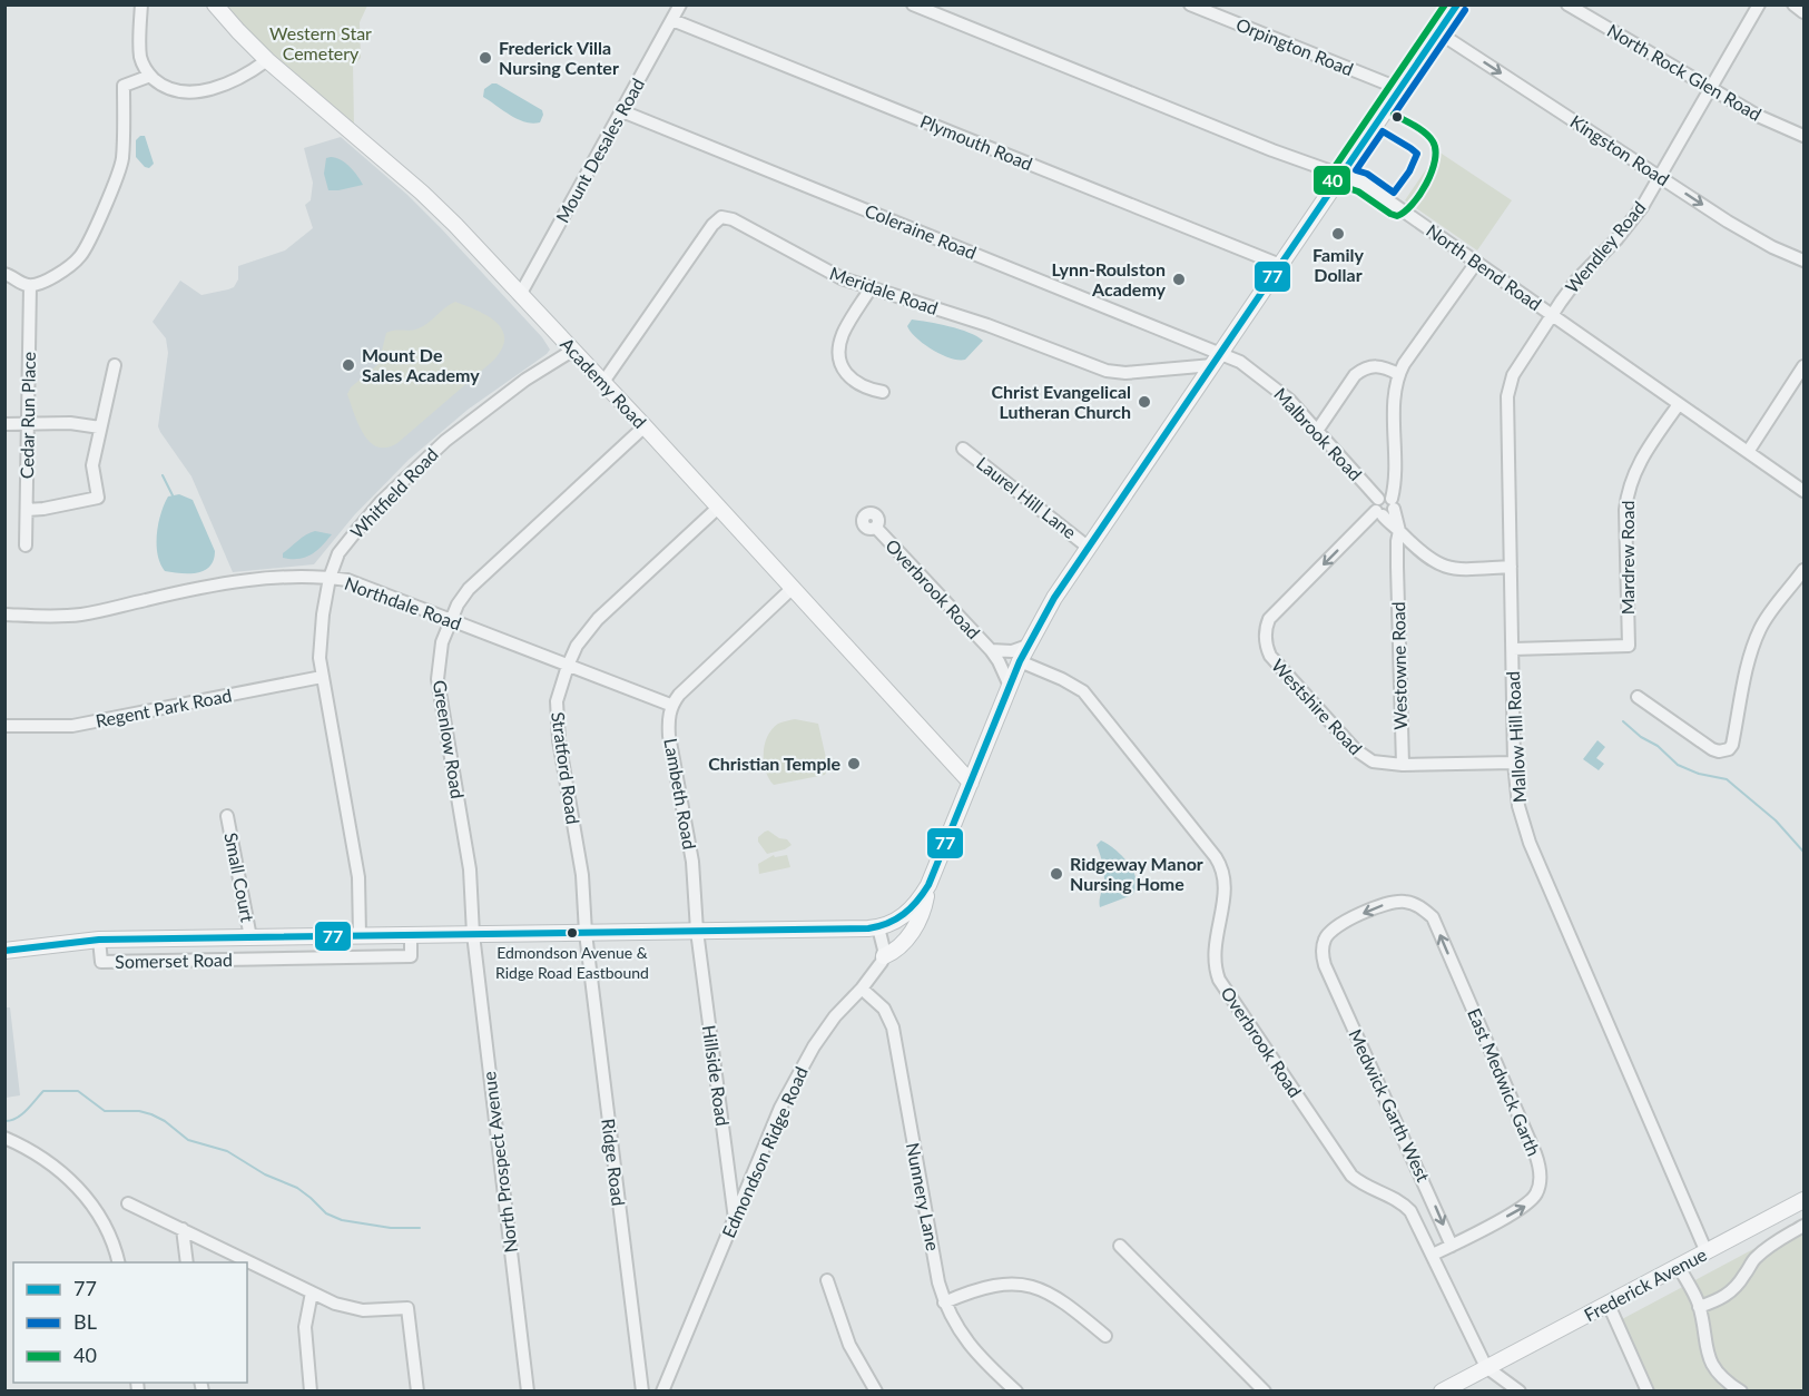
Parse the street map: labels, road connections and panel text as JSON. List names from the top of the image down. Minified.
{"streets":{"main road":["Academy Road","Frederick Avenue"],"street":["Orpington Road","North Rock Glen Road","Plymouth Road","Mount Desales Road","Kingston Road","Coleraine Road","Wendley Road","North Bend Road","Meridale Road","Cedar Run Place","Malbrook Road","Whitfield Road","Laurel Hill Lane","Mardrew Road","Overbrook Road","Northdale Road","Westowne Road","Westshire Road","Regent Park Road","Mallow Hill Road","Greenlow Road","Stratford Road","Lambeth Road","Small Court","Somerset Road","Hillside Road","East Medwick Garth","Medwick Garth West","Edmondson Ridge Road","North Prospect Avenue","Ridge Road","Nunnery Lane"]},"crossings":[["North Rock Glen Road","Wendley Road"],["Plymouth Road","Mount Desales Road"],["Mount Desales Road","Coleraine Road"],["Mount Desales Road","Academy Road"],["Kingston Road","Wendley Road"],["Coleraine Road","Meridale Road"],["Coleraine Road","Malbrook Road"],["Wendley Road","North Bend Road"],["Wendley Road","Mallow Hill Road"],["North Bend Road","Mardrew Road"],["North Bend Road","Mallow Hill Road"],["Meridale Road","Academy Road"],["Meridale Road","Malbrook Road"],["Academy Road","Whitfield Road"],["Academy Road","Greenlow Road"],["Academy Road","Stratford Road"],["Malbrook Road","Westowne Road"],["Malbrook Road","Westshire Road"],["Whitfield Road","Northdale Road"],["Whitfield Road","Regent Park Road"],["Mardrew Road","Mallow Hill Road"],["Overbrook Road","Frederick Avenue"],["Northdale Road","Greenlow Road"],["Northdale Road","Stratford Road"],["Northdale Road","Lambeth Road"],["Westowne Road","Westshire Road"],["Westshire Road","Mallow Hill Road"],["Mallow Hill Road","Frederick Avenue"],["Greenlow Road","North Prospect Avenue"],["Stratford Road","Ridge Road"],["Lambeth Road","Hillside Road"],["Hillside Road","Edmondson Ridge Road"],["East Medwick Garth","Medwick Garth West"],["Edmondson Ridge Road","Nunnery Lane"]],"one_way":["Kingston Road","Medwick Garth West"],"parks":["Western Star Cemetery"],"places":["Frederick Villa Nursing Center","Family Dollar","Lynn-Roulston Academy","Mount De Sales Academy","Christ Evangelical Lutheran Church","Christian Temple","Ridgeway Manor Nursing Home","Edmondson Avenue & Ridge Road Eastbound"],"lines":["transit line 77","transit line 40","transit line BL"],"legend":["77","BL","40"]}
